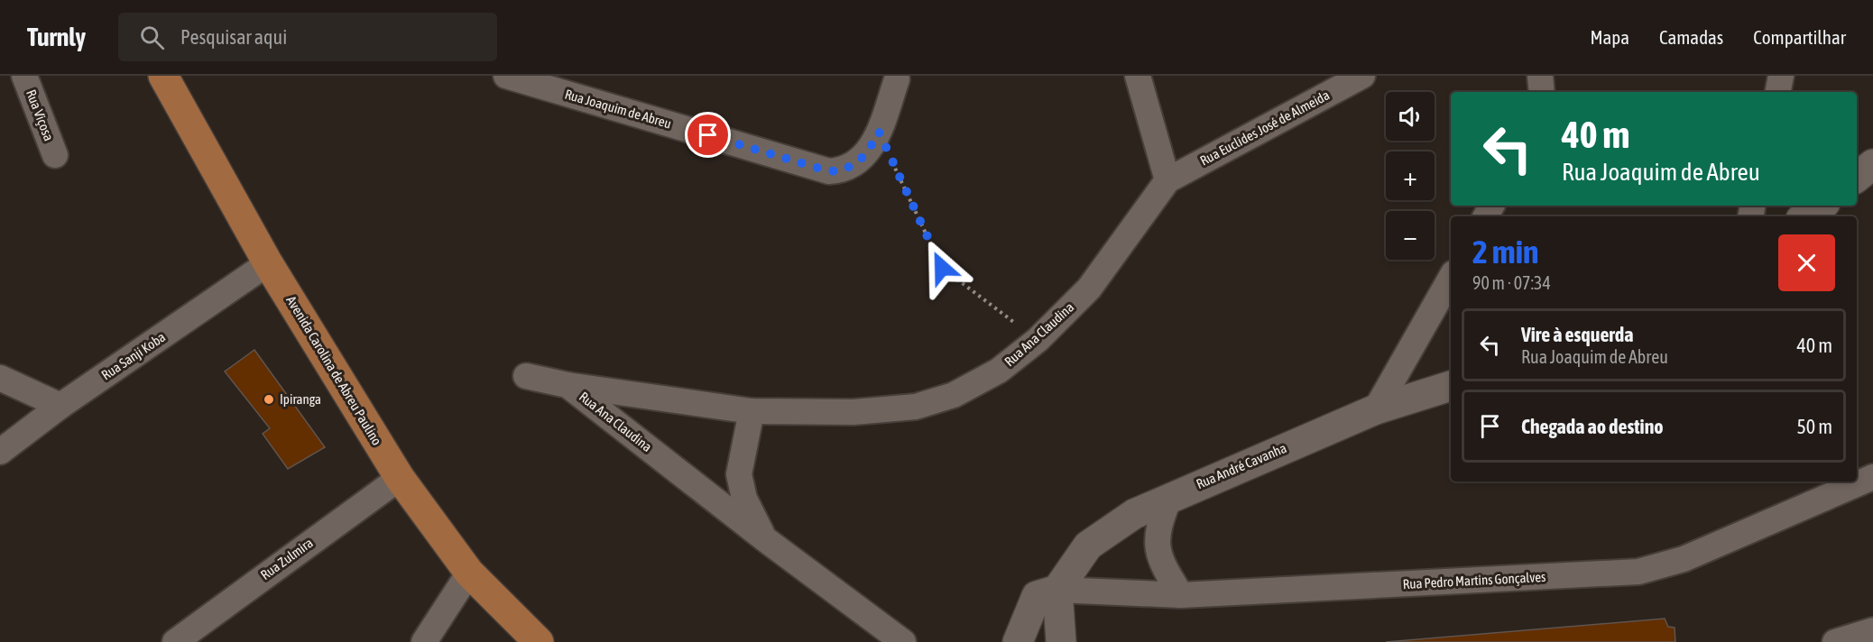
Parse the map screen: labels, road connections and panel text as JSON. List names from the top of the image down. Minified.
{"streets":{"main road":["Avenida Carolina de Abreu Paulino"],"street":["Rua Joaquim de Abreu","Rua Viçosa","Rua Euclides José de Almeida","Rua Ana Claudina","Rua Sanji Koba","Rua André Cavanha","Rua Zulmira","Rua Pedro Martins Gonçalves"]},"crossings":[["Rua Euclides José de Almeida","Rua Ana Claudina"],["Rua Sanji Koba","Avenida Carolina de Abreu Paulino"],["Avenida Carolina de Abreu Paulino","Rua Zulmira"],["Rua André Cavanha","Rua Pedro Martins Gonçalves"]],"places":["Ipiranga"],"page":{"header":"Turnly","search":"Pesquisar aqui","nav":["Mapa","Camadas","Compartilhar"],"map_buttons":["+","−"],"turn":["40 m","Rua Joaquim de Abreu"],"heading":["2 min","90 m · 07:34"],"list":[{"name":"Vire à esquerda","note":"Rua Joaquim de Abreu","value":"40 m"},{"name":"Chegada ao destino","value":"50 m"}]}}
